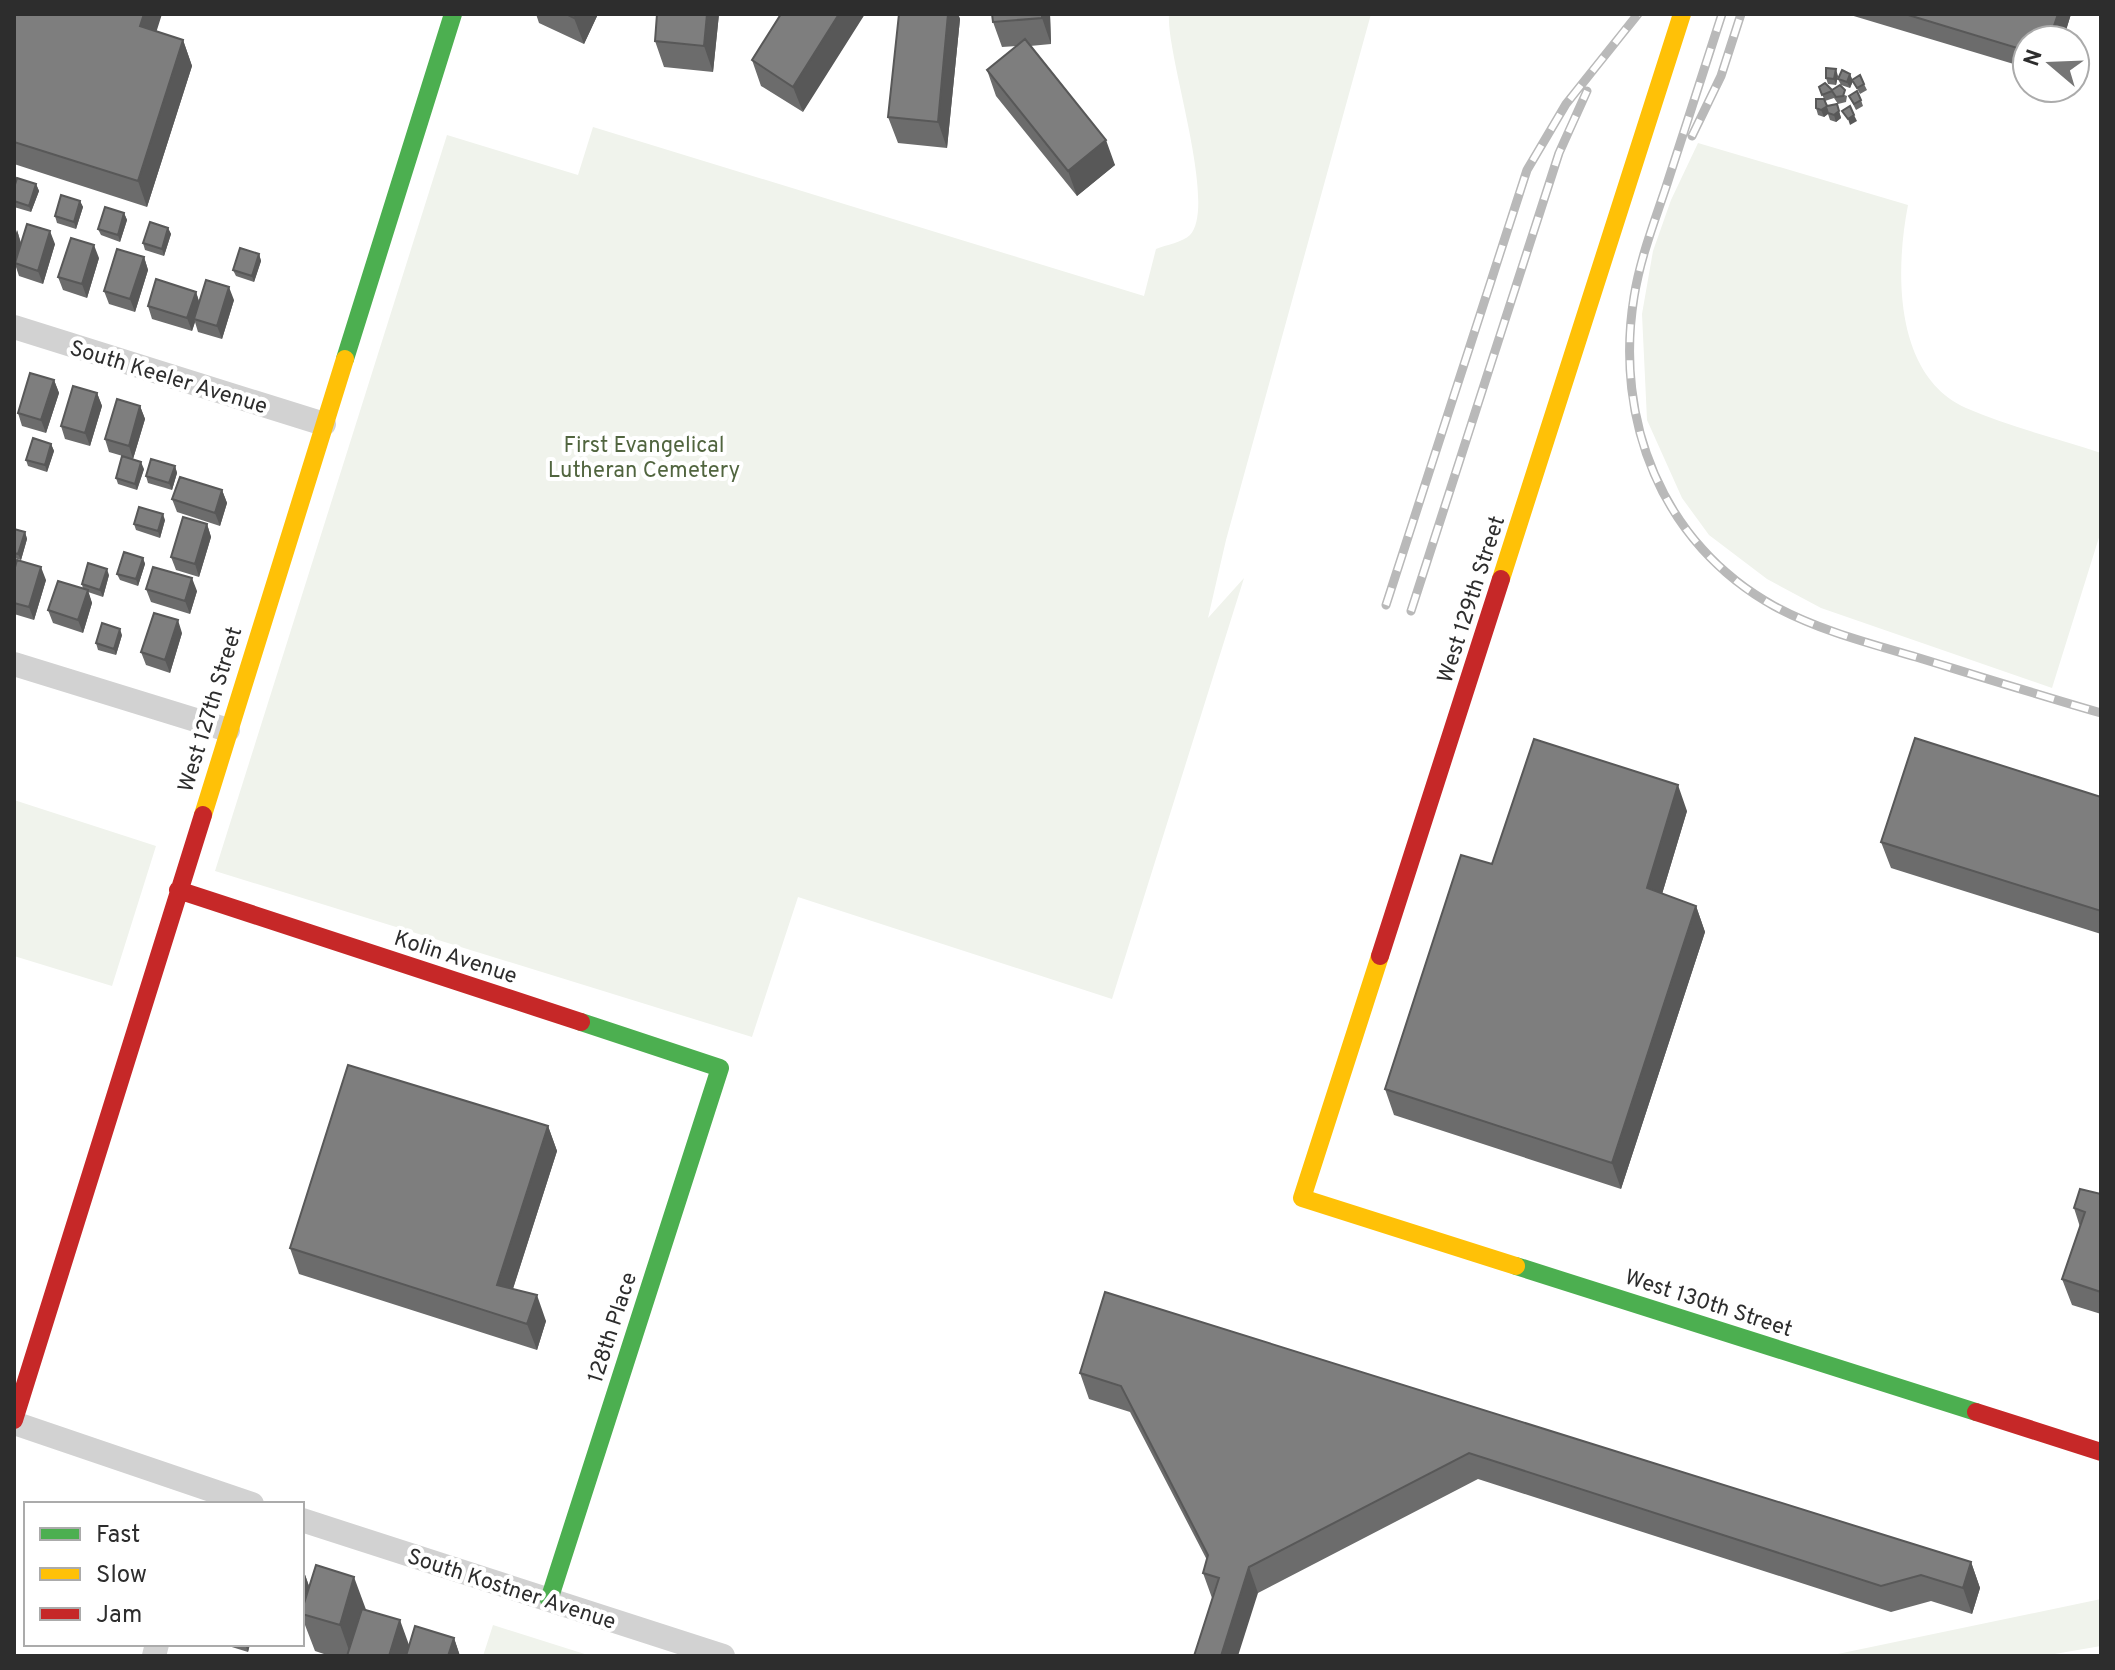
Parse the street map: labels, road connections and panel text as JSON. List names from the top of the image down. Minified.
{"streets":{"street":["South Keeler Avenue","West 129th Street","West 127th Street","Kolin Avenue","West 130th Street","128th Place","South Kostner Avenue"]},"crossings":[["South Keeler Avenue","West 127th Street"],["West 129th Street","West 130th Street"],["West 127th Street","Kolin Avenue"],["Kolin Avenue","128th Place"],["128th Place","South Kostner Avenue"]],"parks":["First Evangelical Lutheran Cemetery"],"legend":["Fast","Slow","Jam"],"north":"left"}
